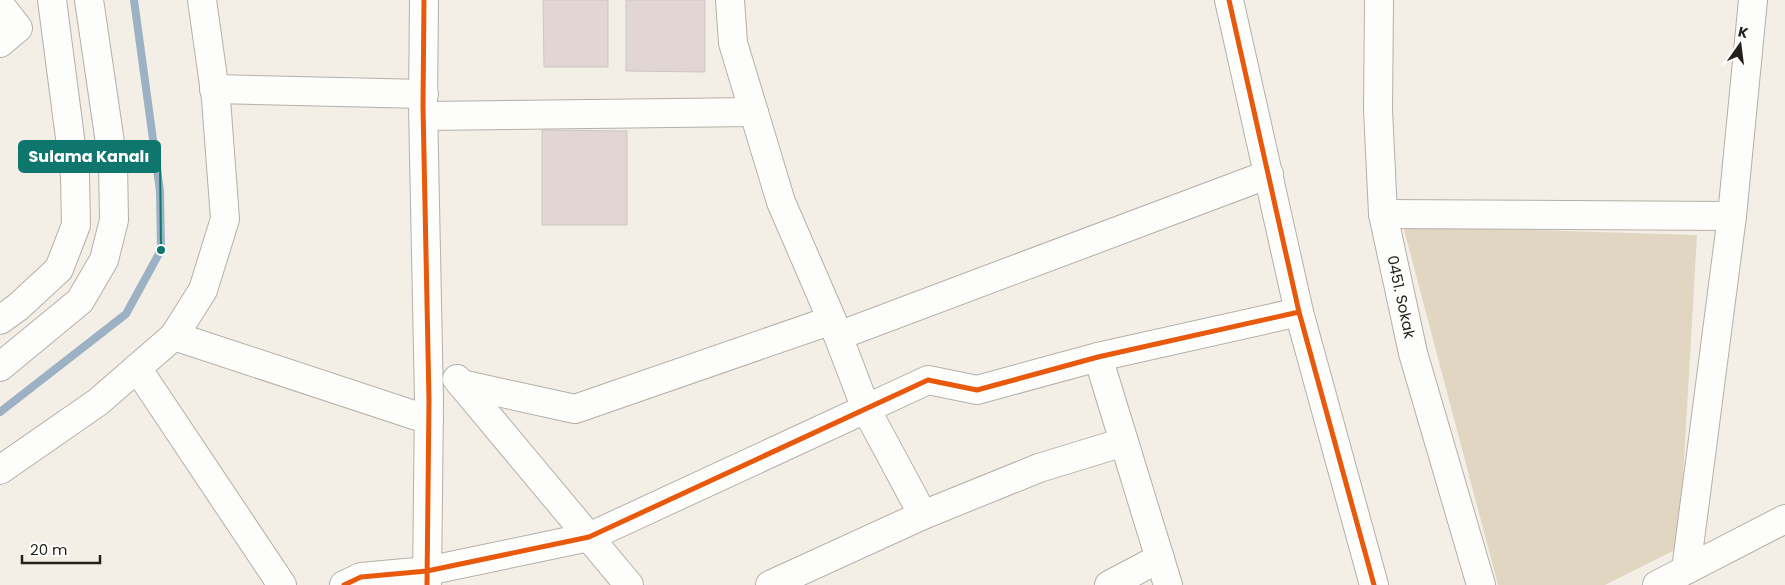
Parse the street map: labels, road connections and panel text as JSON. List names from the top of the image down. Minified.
{"streets":{"street":["0451. Sokak"]},"places":["Sulama Kanalı"],"scale_bar":"20 m","north":"top"}
